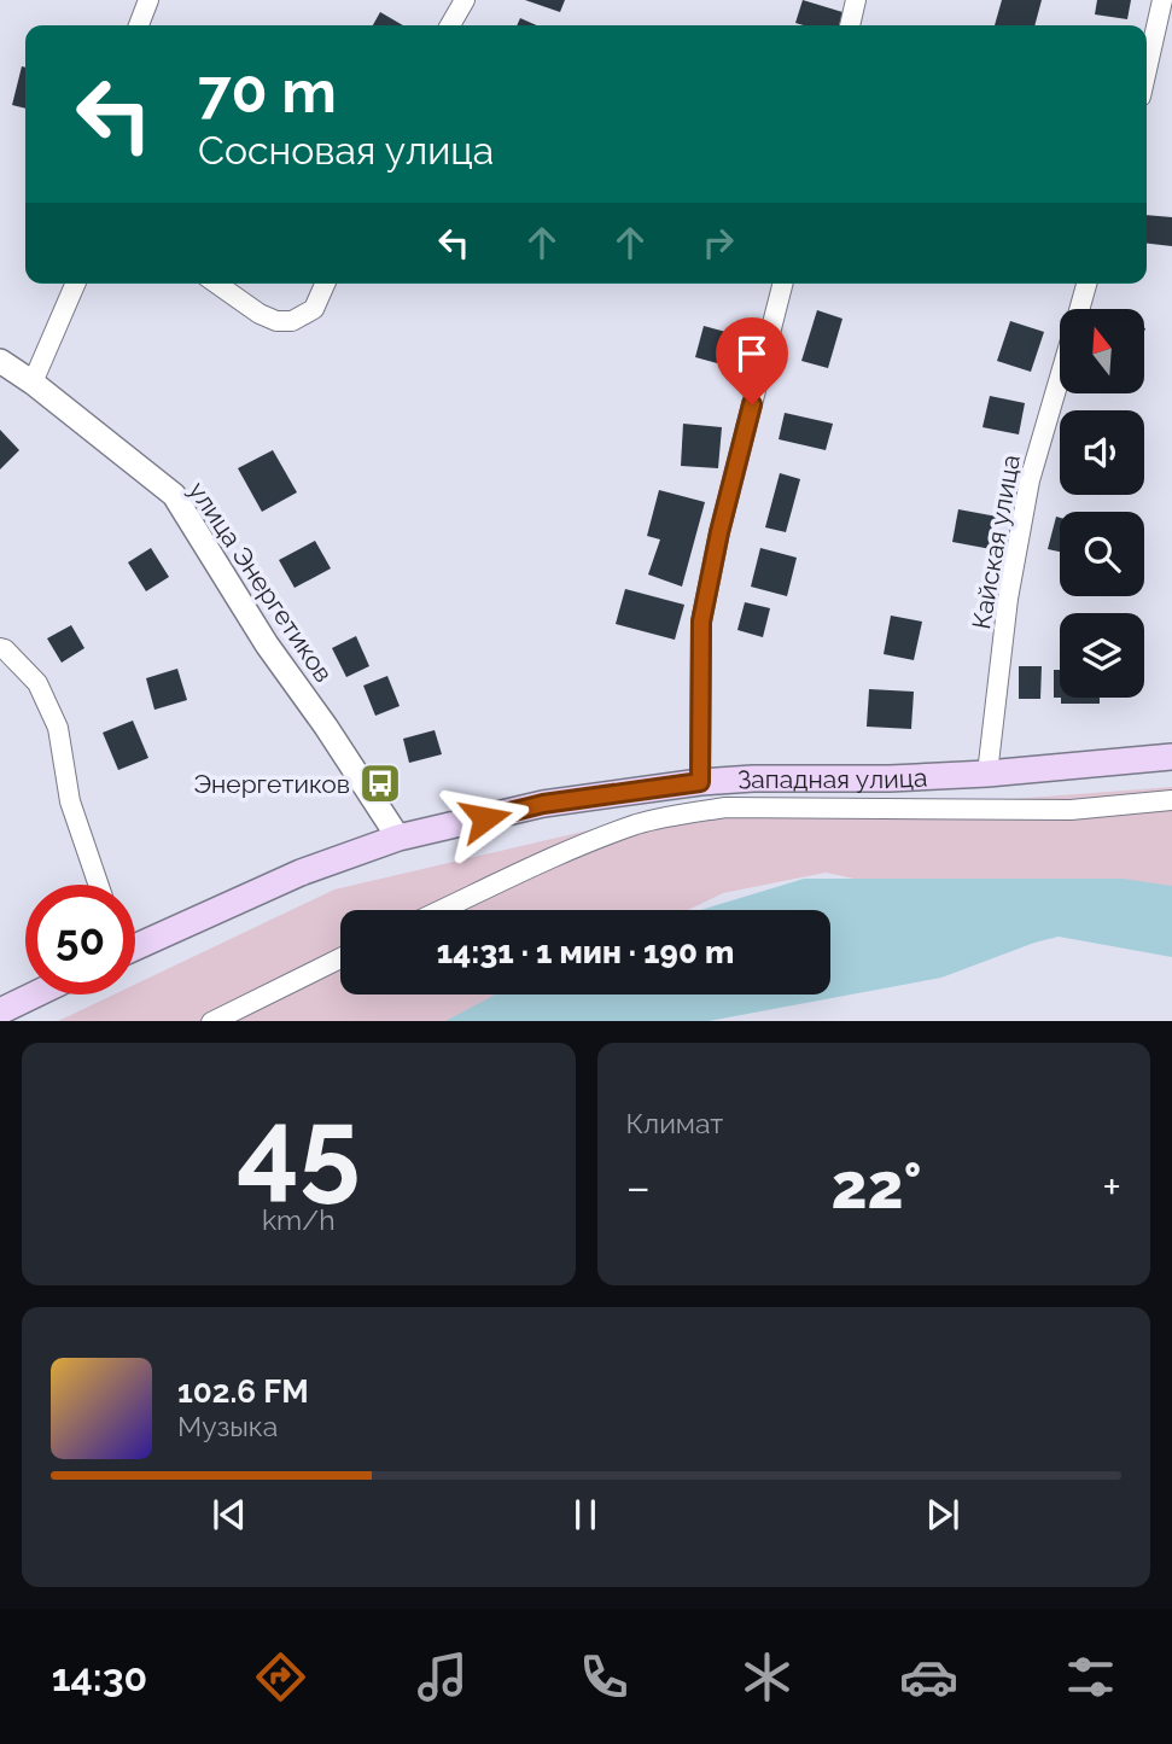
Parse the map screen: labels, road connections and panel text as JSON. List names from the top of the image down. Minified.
{"streets":{"main road":["Западная улица"],"street":["Кайская улица","улица Энергетиков"]},"crossings":[["Кайская улица","Западная улица"],["улица Энергетиков","Западная улица"]],"places":{"bus stop":["Энергетиков"]},"north":"top","page":{"turn":["70 m","Сосновая улица"],"limit":"50","trip":"14:31 · 1 мин · 190 m","tile":[["45","km/h"],"Климат"],"heat":["−","22°","+"],"song":["102.6 FM","Музыка"],"tabs":"14:30"}}
